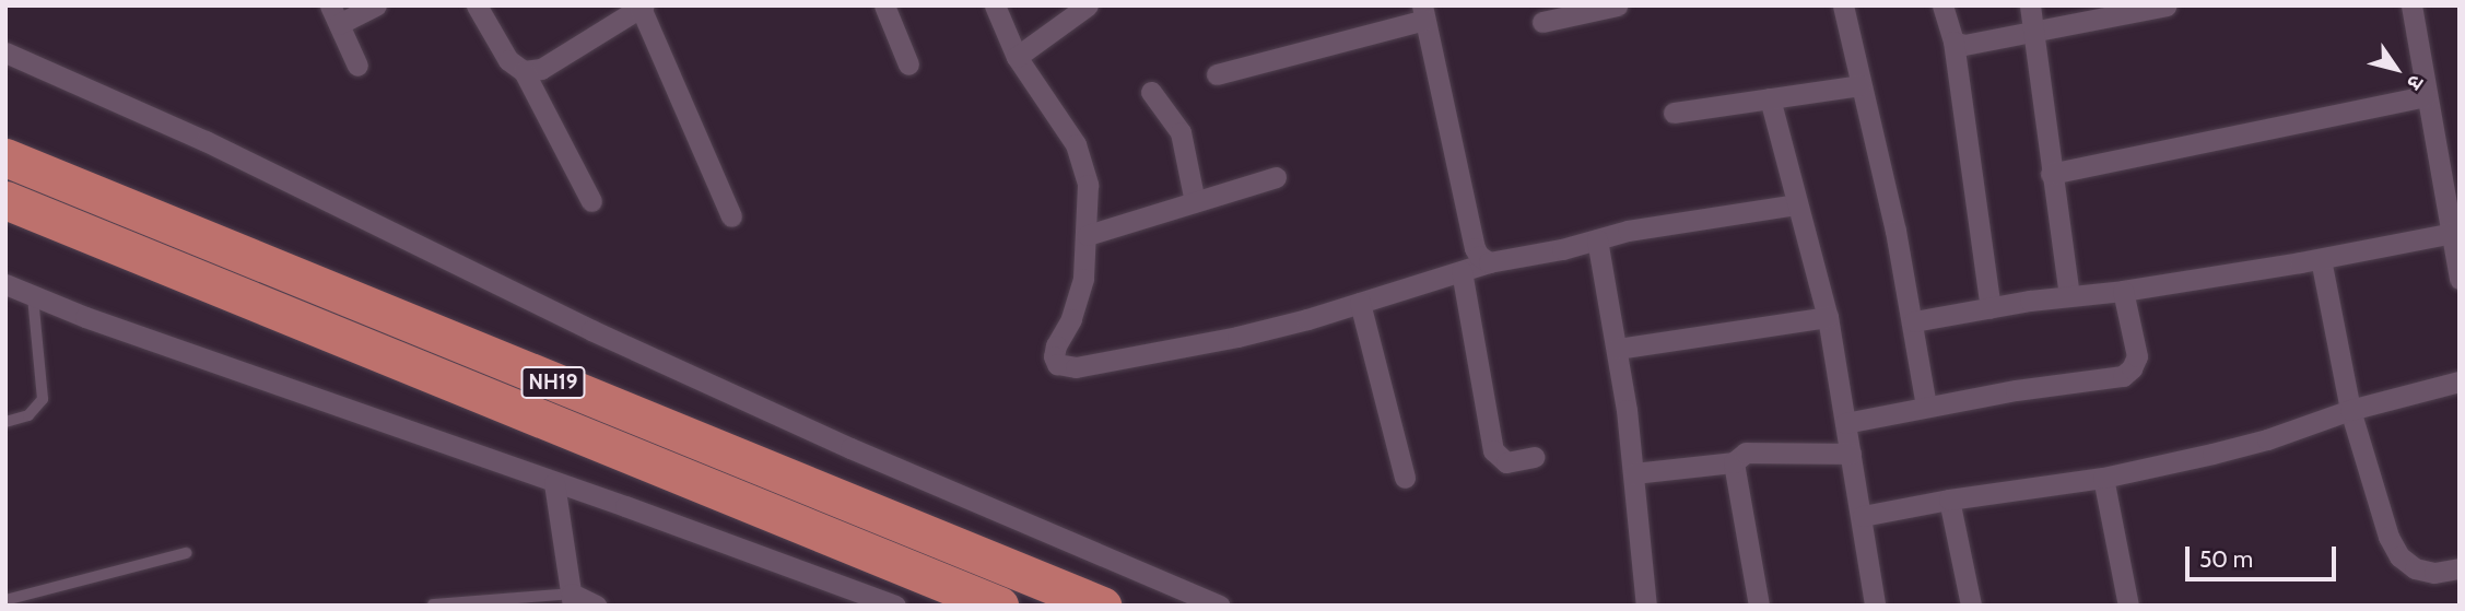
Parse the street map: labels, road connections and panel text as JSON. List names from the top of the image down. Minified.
{"streets":{"highway":["NH19"]},"scale_bar":"50 m","north":"bottom right"}
